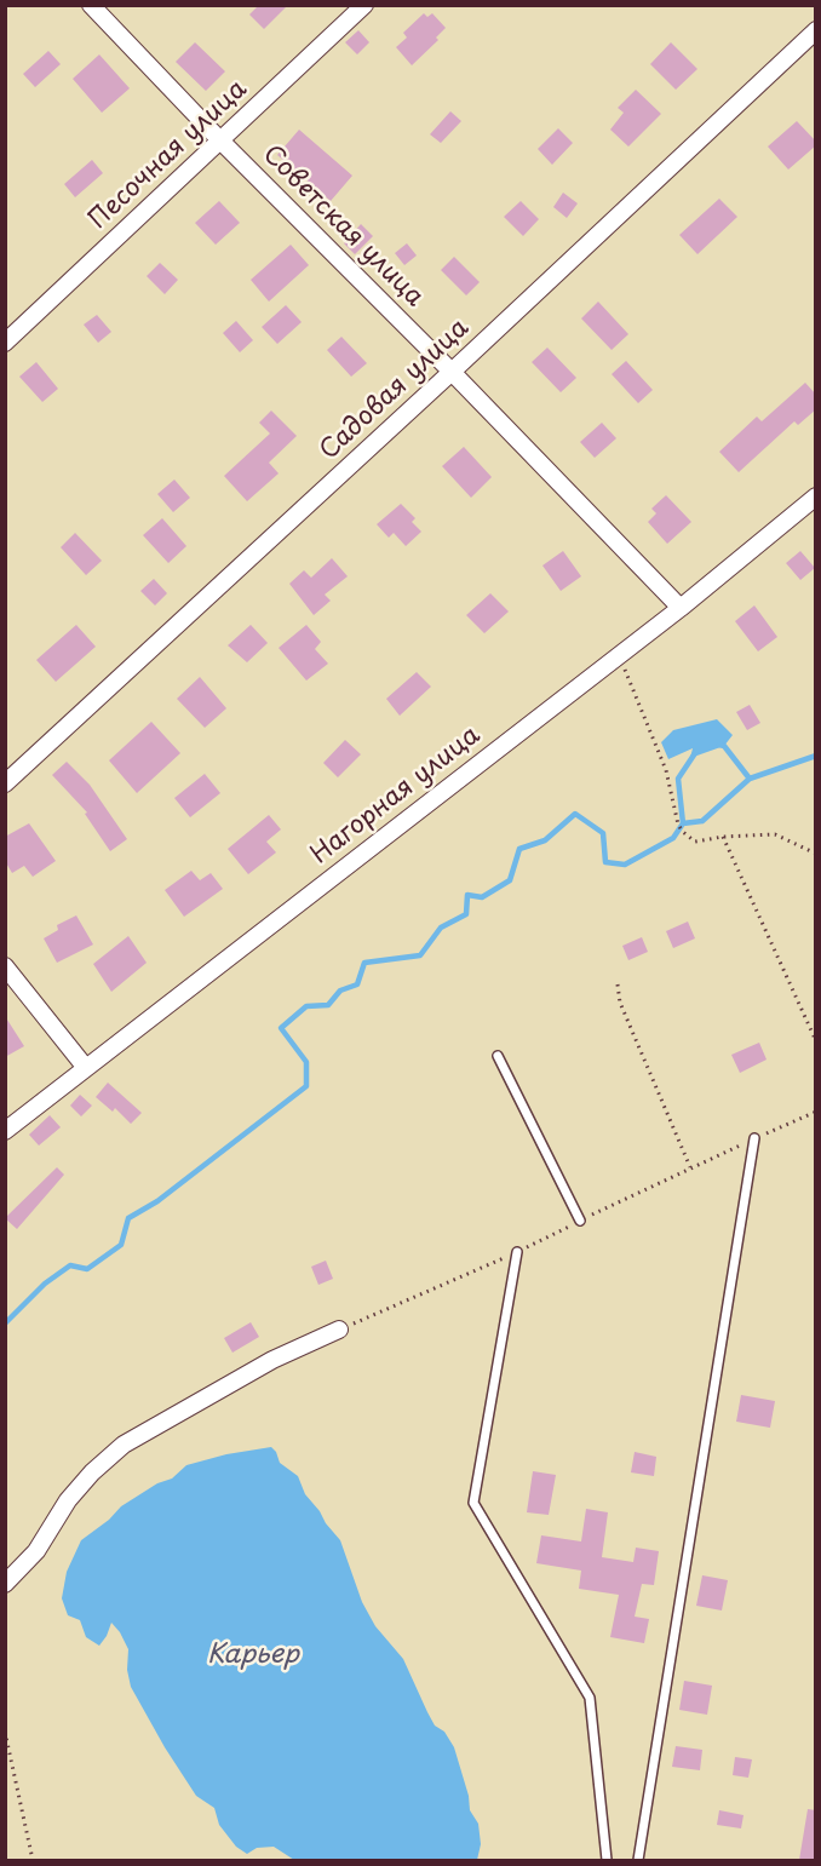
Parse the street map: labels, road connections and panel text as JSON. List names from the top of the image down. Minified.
{"streets":{"street":["Песочная улица","Советская улица","Садовая улица","Нагорная улица"]},"crossings":[["Песочная улица","Советская улица"],["Советская улица","Садовая улица"],["Советская улица","Нагорная улица"]],"water":["Карьер"]}
